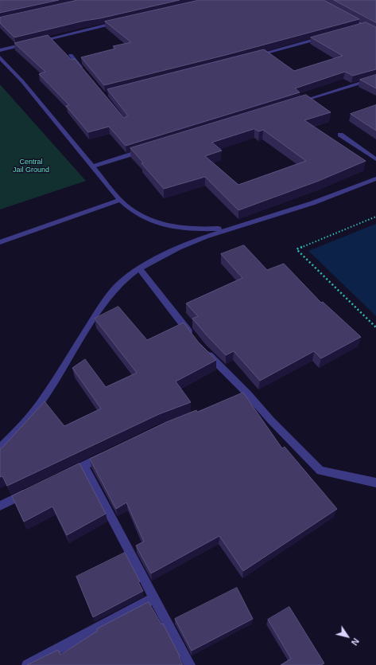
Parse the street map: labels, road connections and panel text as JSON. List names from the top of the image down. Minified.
{"parks":["Central Jail Ground"],"north":"bottom right"}
